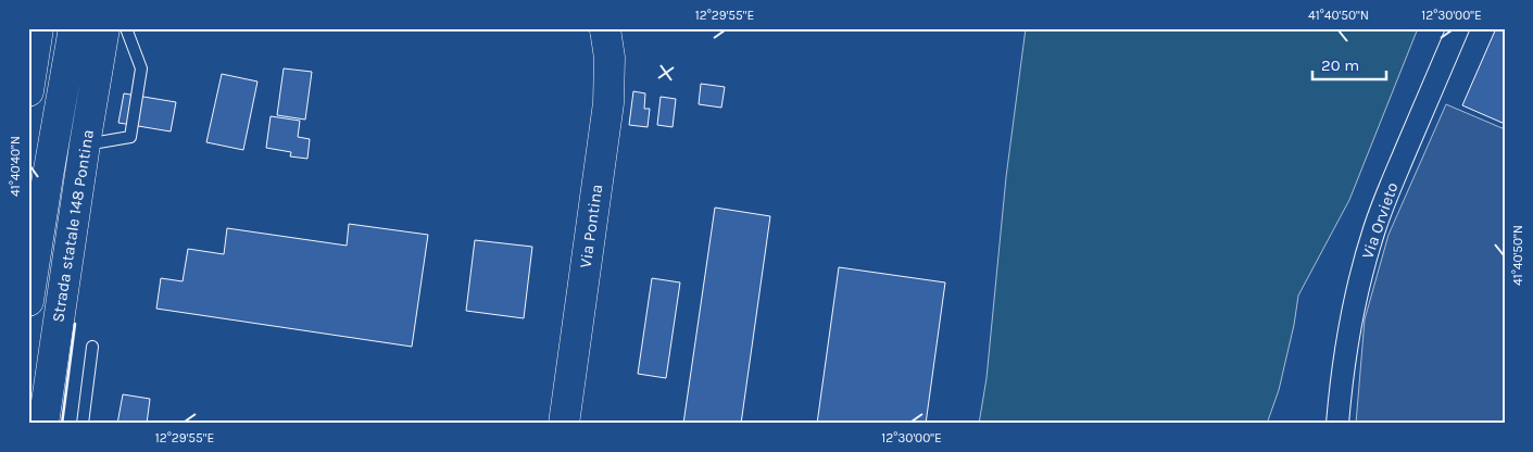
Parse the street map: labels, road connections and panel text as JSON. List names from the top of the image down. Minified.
{"streets":{"main road":["Strada statale 148 Pontina","Via Pontina"],"street":["Via Orvieto"]},"scale_bar":"20 m","coordinates":["12°29'55\"E","41°40'50\"N","12°30'00\"E","41°40'40\"N"]}
